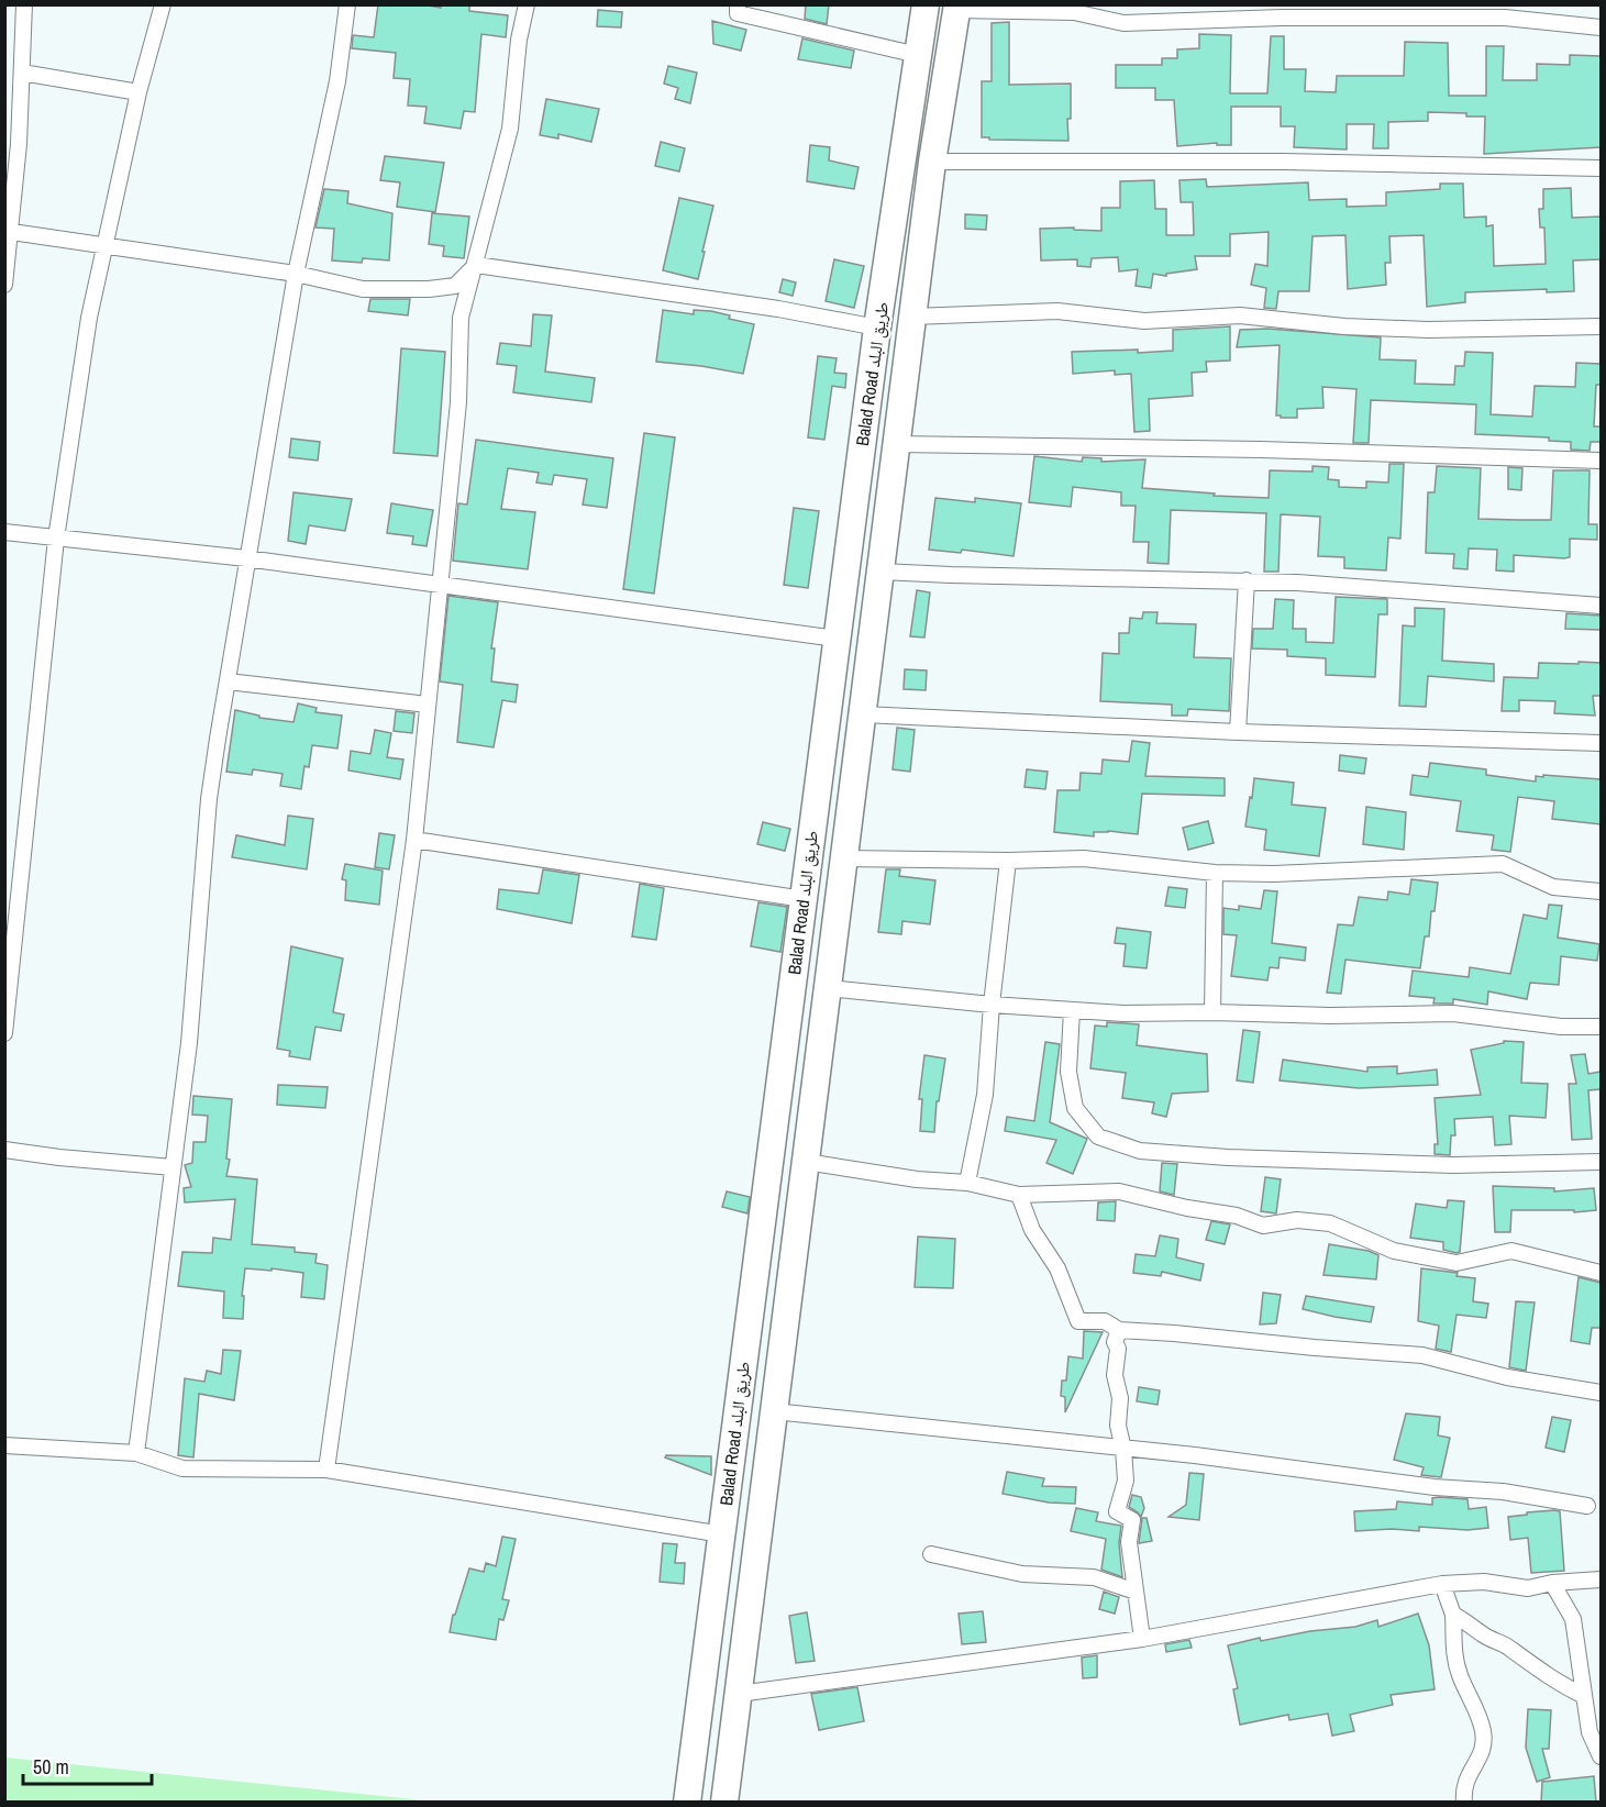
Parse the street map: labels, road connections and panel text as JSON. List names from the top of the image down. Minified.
{"streets":{"highway":["Balad Road طريق البلد"]},"scale_bar":"50 m"}
